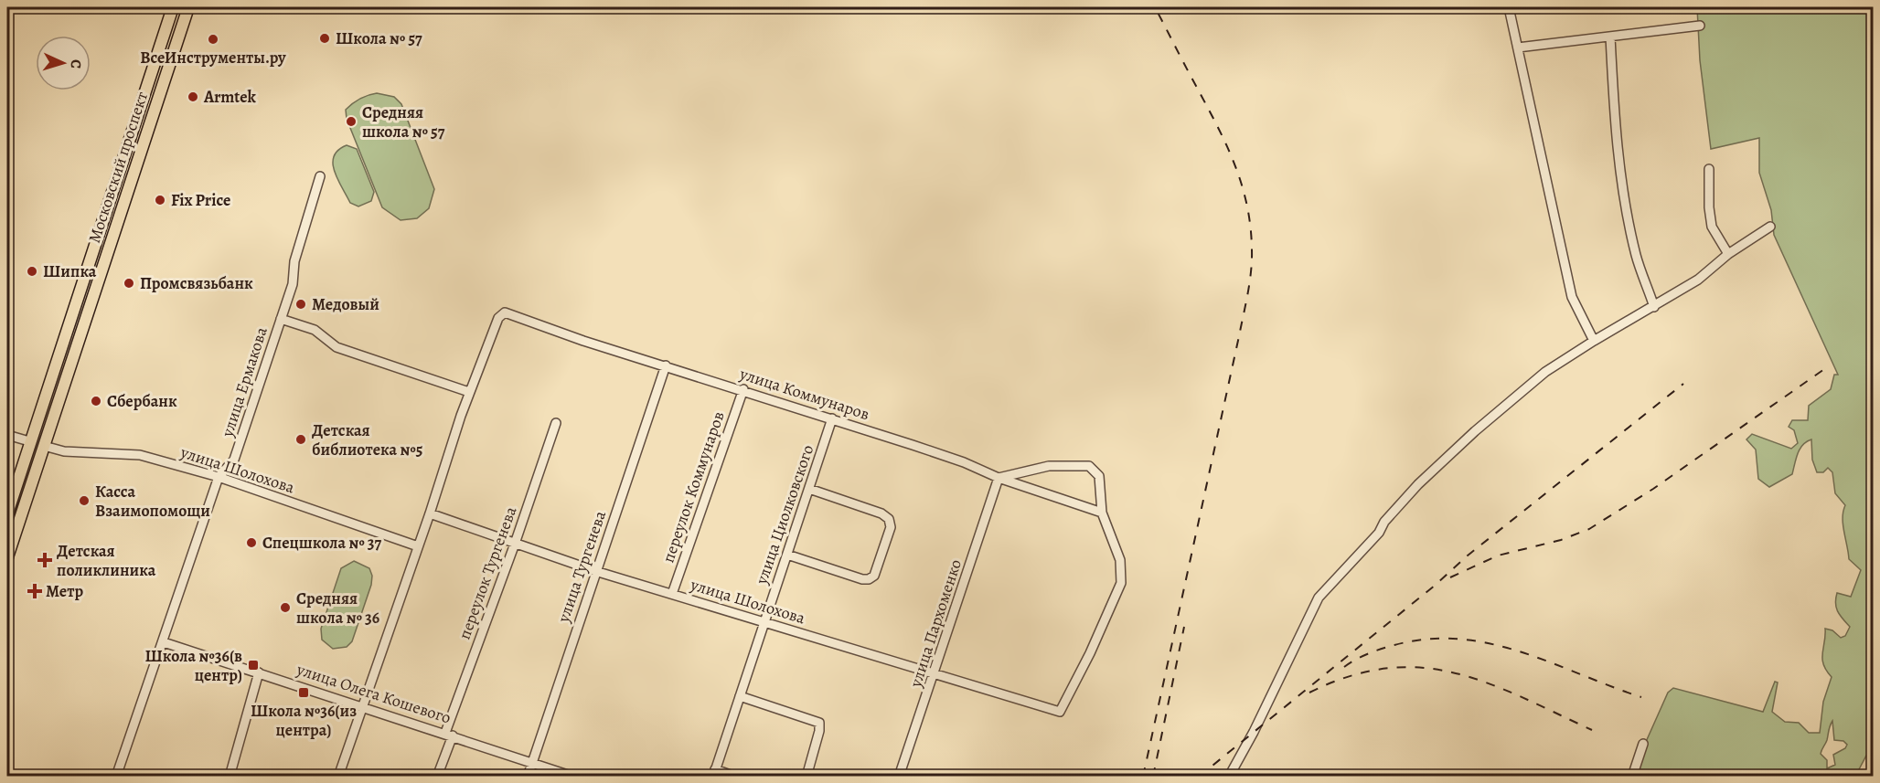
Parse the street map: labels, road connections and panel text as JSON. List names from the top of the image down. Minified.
{"streets":{"main road":["Московский проспект"],"street":["улица Ермакова","улица Коммунаров","улица Шолохова","переулок Коммунаров","улица Циолковского","улица Тургенева","переулок Тургенева","улица Пархоменко","улица Олега Кошевого"]},"crossings":[["Московский проспект","улица Шолохова"],["улица Ермакова","улица Шолохова"],["улица Ермакова","улица Олега Кошевого"],["улица Коммунаров","улица Шолохова"],["улица Коммунаров","переулок Коммунаров"],["улица Коммунаров","улица Циолковского"],["улица Коммунаров","улица Тургенева"],["улица Коммунаров","улица Пархоменко"],["улица Шолохова","переулок Коммунаров"],["улица Шолохова","улица Циолковского"],["улица Шолохова","улица Тургенева"],["улица Шолохова","переулок Тургенева"],["улица Шолохова","улица Пархоменко"],["улица Тургенева","улица Олега Кошевого"],["переулок Тургенева","улица Олега Кошевого"]],"places":{"other":["Школа № 57","ВсеИнструменты.ру","Armtek","Средняя школа № 57","Fix Price","Шипка","Промсвязьбанк","Медовый","Сбербанк","Детская библиотека №5","Касса Взаимопомощи","Спецшкола № 37","Средняя школа № 36"],"health":["Детская поликлиника","Метр"],"transit":["Школа №36(в центр)","Школа №36(из центра)"]},"north":"right"}
